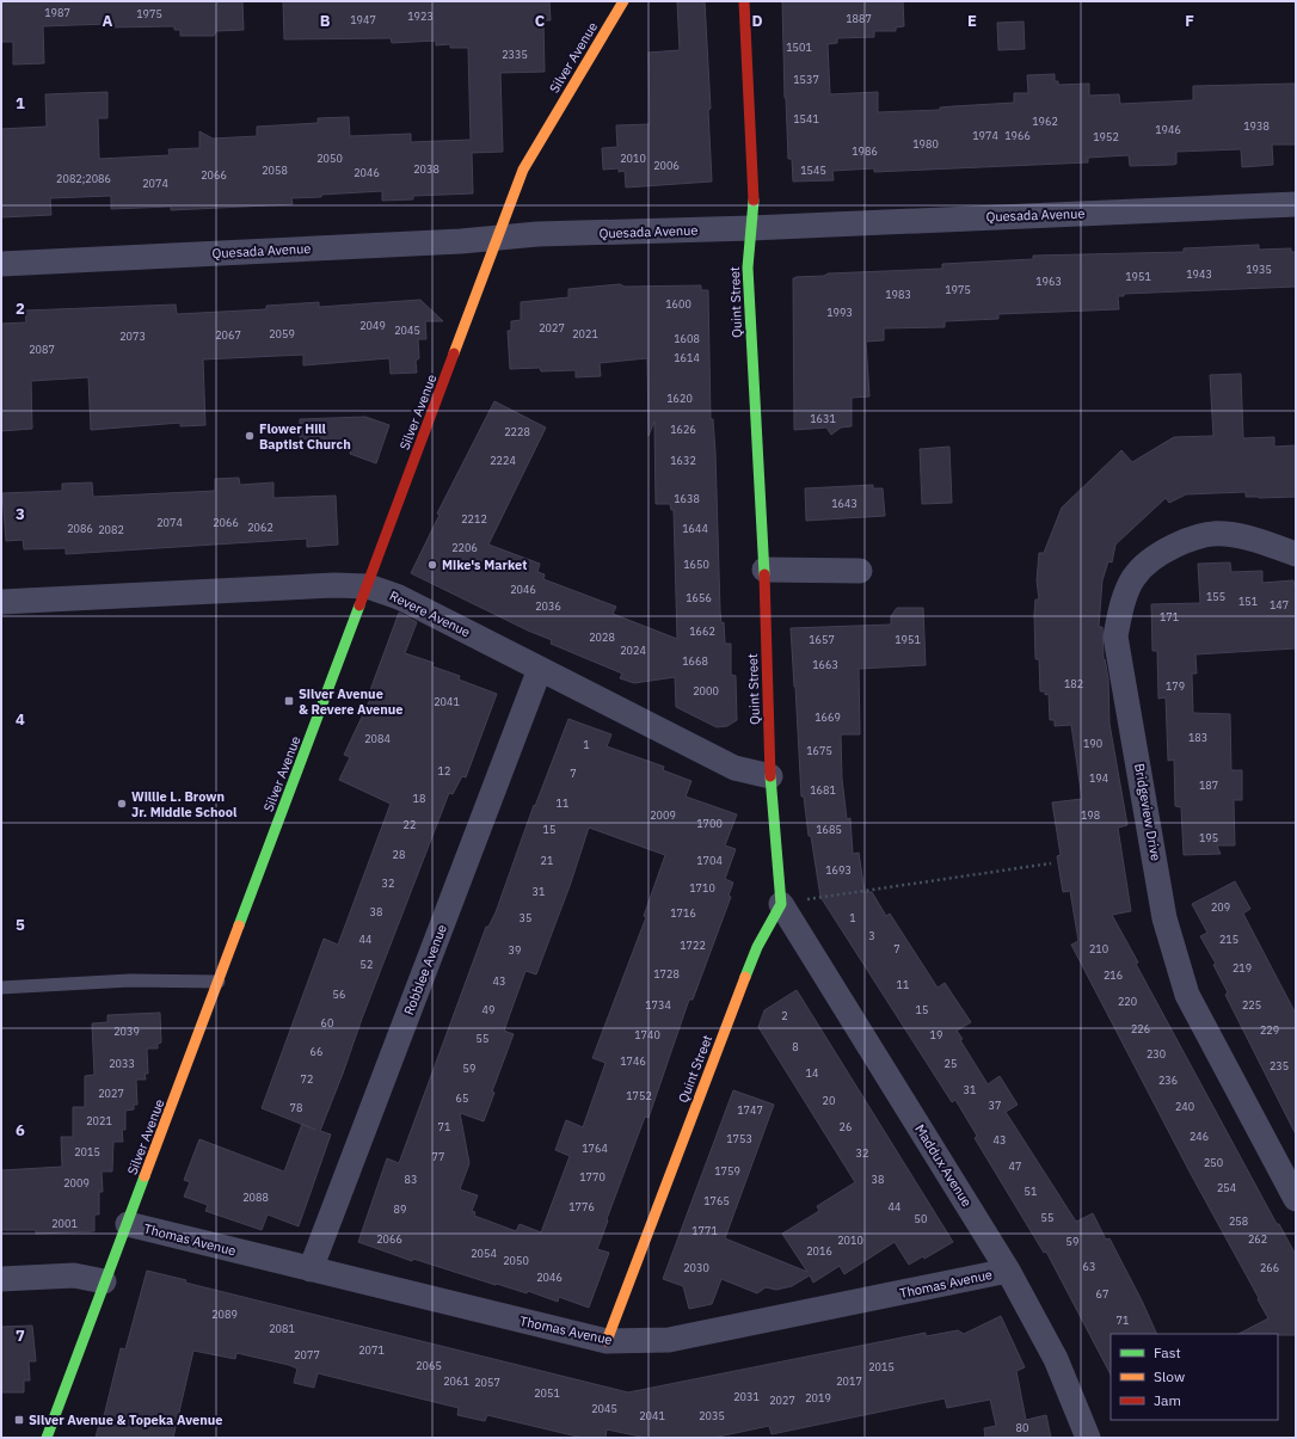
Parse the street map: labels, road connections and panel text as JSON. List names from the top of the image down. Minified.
{"streets":{"street":["Silver Avenue","Quesada Avenue","Quint Street","Revere Avenue","Bridgeview Drive","Robblee Avenue","Maddux Avenue","Thomas Avenue"]},"crossings":[["Silver Avenue","Quesada Avenue"],["Silver Avenue","Revere Avenue"],["Silver Avenue","Thomas Avenue"],["Quesada Avenue","Quint Street"],["Quint Street","Revere Avenue"],["Quint Street","Maddux Avenue"],["Quint Street","Thomas Avenue"],["Revere Avenue","Robblee Avenue"],["Robblee Avenue","Thomas Avenue"],["Maddux Avenue","Thomas Avenue"]],"places":{"other":["Flower Hill Baptist Church","Mike's Market","Willie L. Brown Jr. Middle School"],"transit":["Silver Avenue & Revere Avenue","Silver Avenue & Topeka Avenue"]},"house_numbers":["1987","1975","1923","1887","1947","1501","2335","1537","1541","1962","1938","1946","1974","1966","1952","1980","1986","2050","2010","2006","2038","2058","1545","2046","2066","2082;2086","2074","1935","1943","1951","1963","1975","1983","1600","1993","2049","2027","2045","2059","2021","2067","2073","1608","2087","1614","1620","1631","1626","2228","2224","1632","1638","1643","2212","2074","2066","2062","2086","1644","2082","2206","1650","2046","155","1656","151","147","2036","171","1662","2028","1657","1951","2024","1668","1663","182","179","2000","2041","1669","183","2084","190","1","1675","12","7","194","187","1681","18","11","2009","198","1700","22","15","1685","195","28","21","1704","1693","32","1710","31","209","38","1716","35","1","3","44","215","1722","7","210","39","52","219","1728","216","43","11","56","220","1734","225","49","15","2","60","226","229","2039","1740","19","55","8","66","230","1746","2033","25","235","59","14","72","236","31","2027","1752","65","20","37","240","78","1747","2021","71","26","246","1753","43","1764","2015","32","77","250","47","1759","1770","83","38","2009","254","51","2088","1765","1776","44","89","55","50","258","2001","1771","2066","262","2010","59","2016","2054","2050","63","2030","266","2046","67","2089","71","2081","2071","2077","2065","2015","2061","2017","2057","2051","2031","2019","2027","2045","2041","2035","80"],"legend":["Fast","Slow","Jam"],"grid":{"columns":["A","B","C","D","E","F"],"rows":["1","2","3","4","5","6","7"]}}
